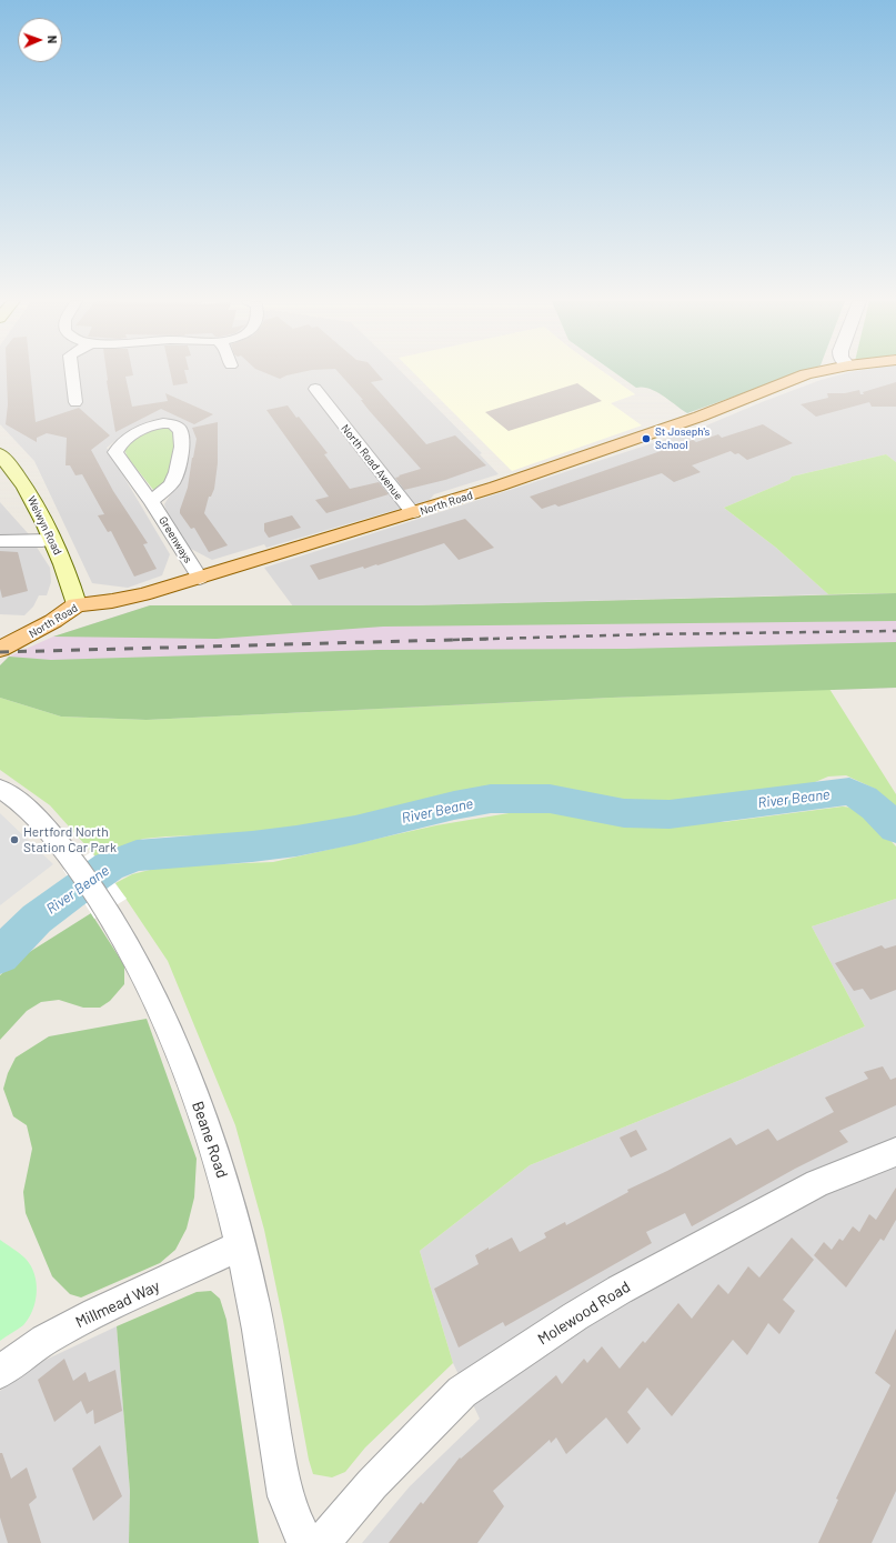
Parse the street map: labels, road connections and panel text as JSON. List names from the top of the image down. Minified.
{"streets":{"main road":["North Road","Welwyn Road"],"street":["North Road Avenue","Greenways","Beane Road","Millmead Way","Molewood Road"]},"crossings":[["North Road Avenue","North Road"],["North Road","Welwyn Road"],["North Road","Greenways"],["Beane Road","Millmead Way"]],"water":["River Beane"],"places":["St Joseph's School","Hertford North Station Car Park"],"north":"right"}
